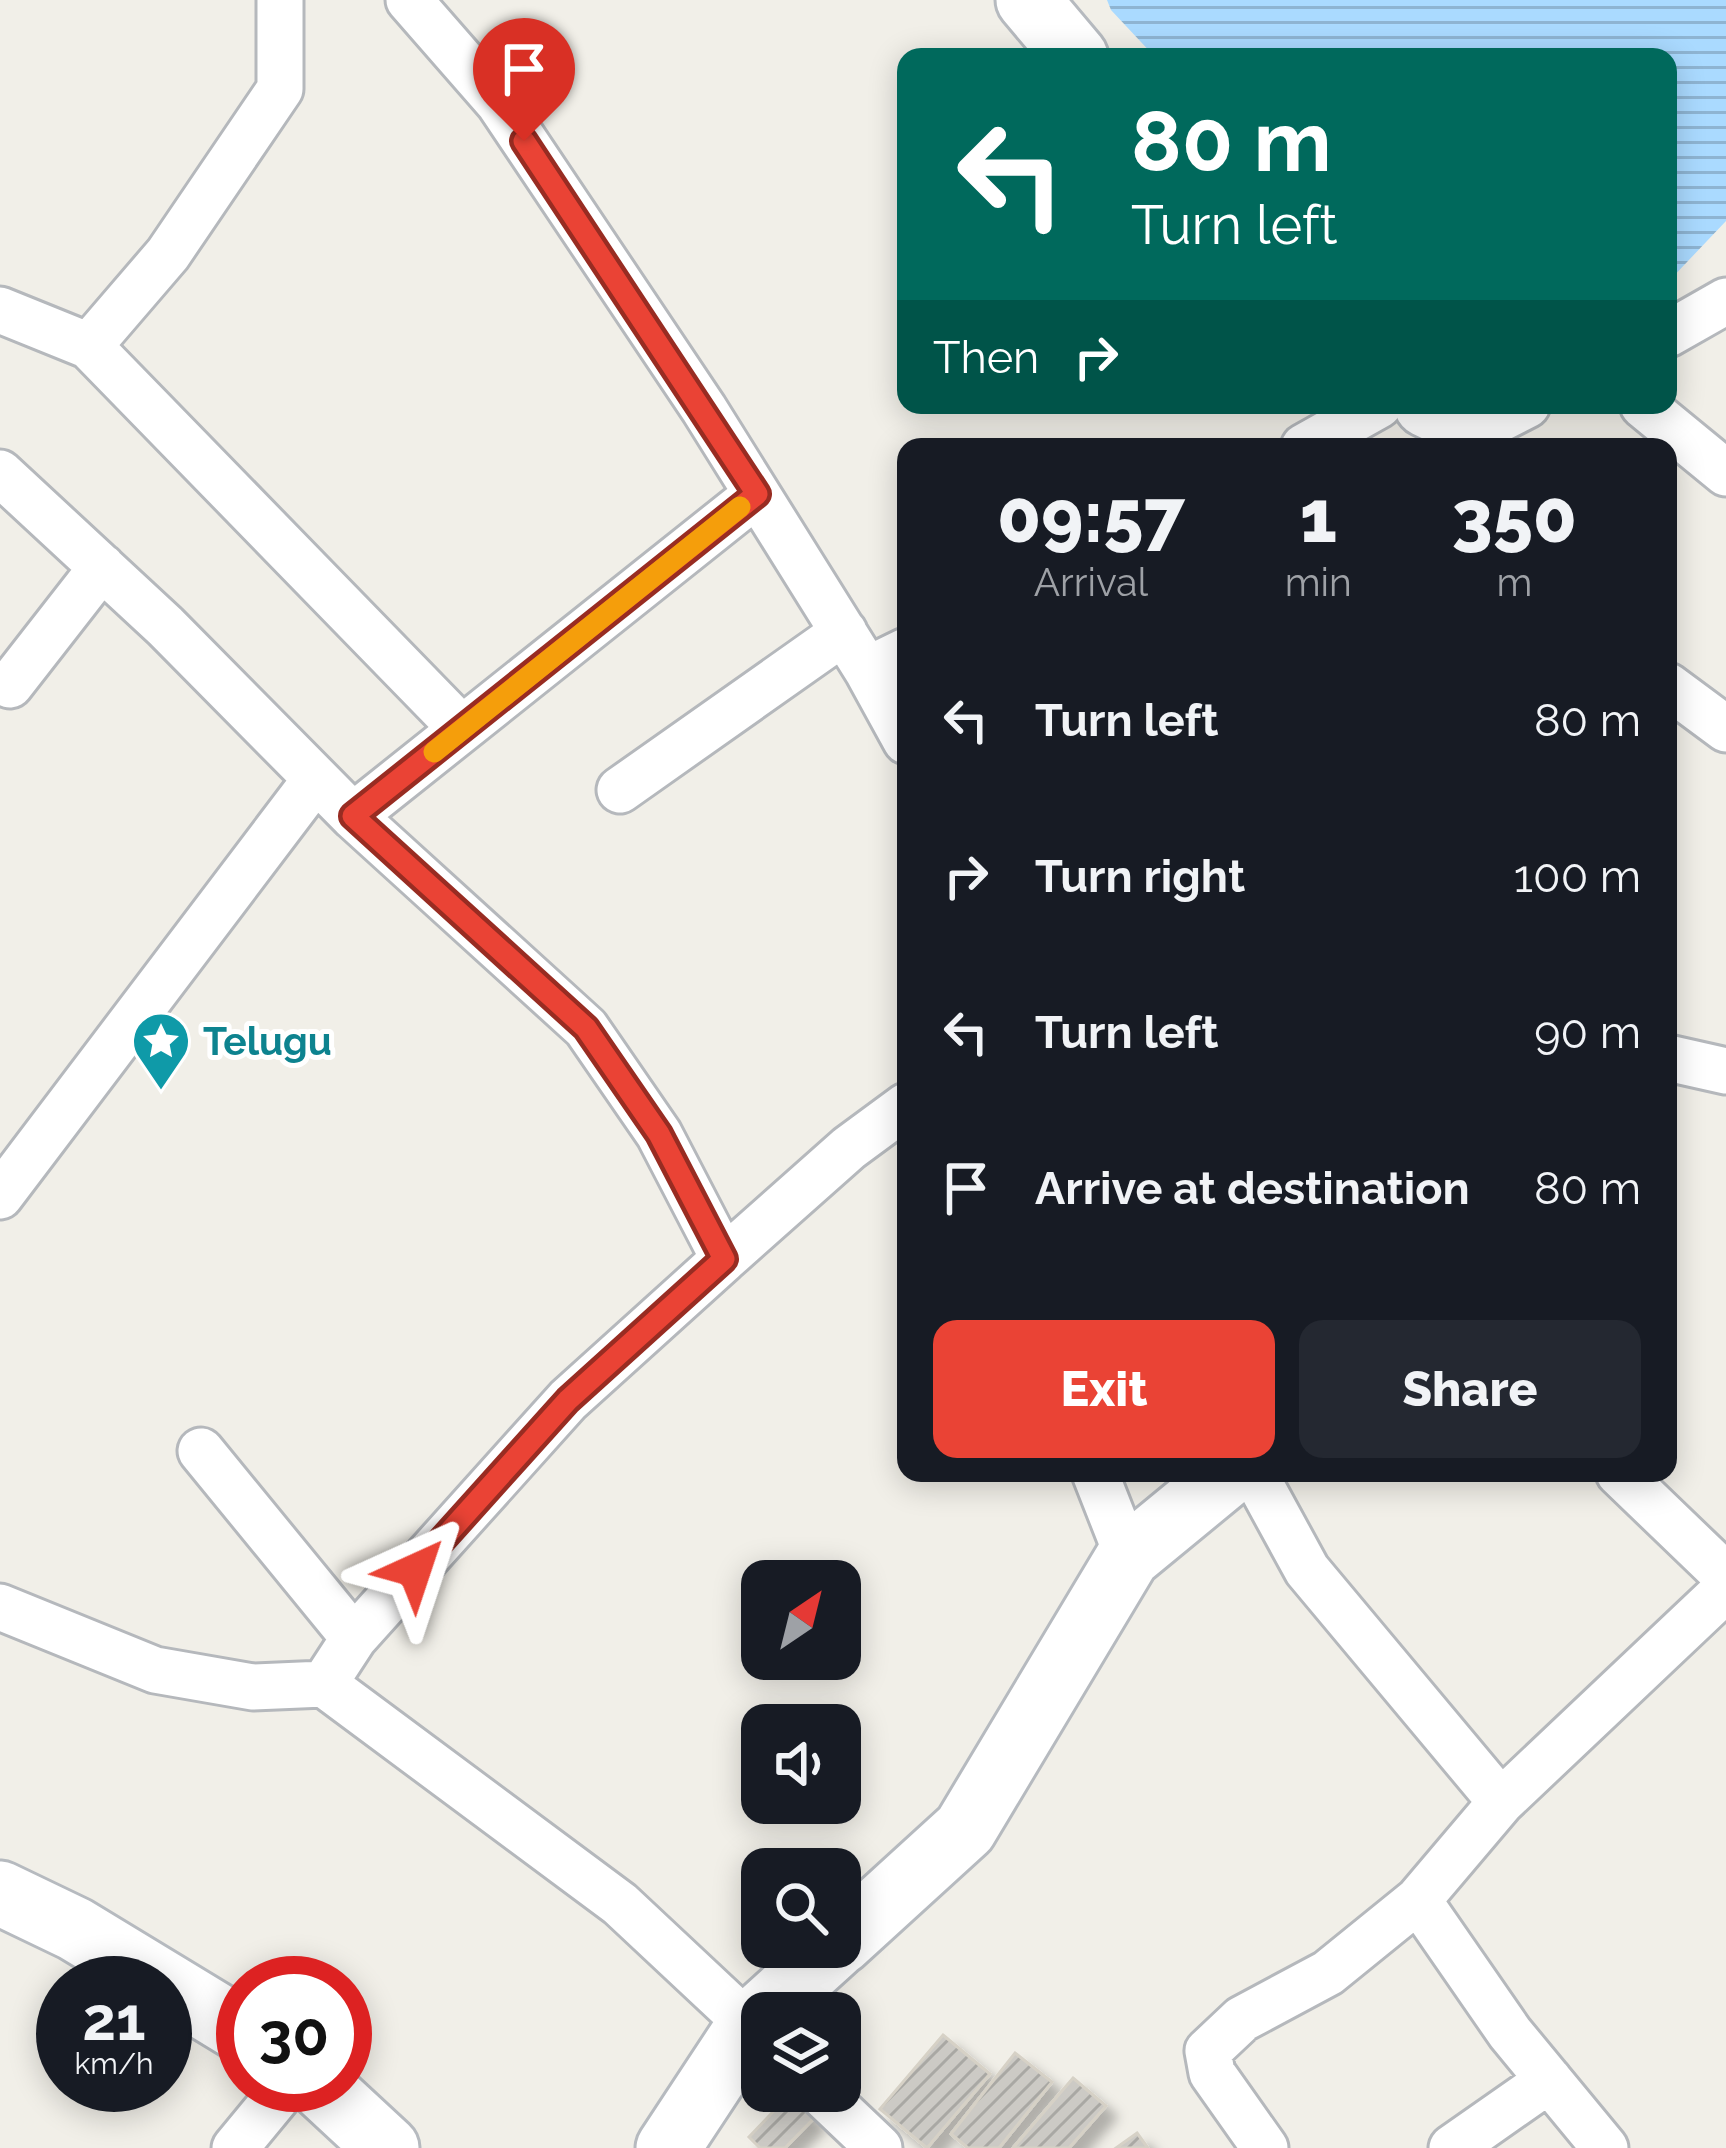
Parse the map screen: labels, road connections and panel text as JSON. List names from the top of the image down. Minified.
{"places":{"place":["Telugu"]},"north":"top right","page":{"turn":["80 m","Turn left"],"then":"Then","eta":["09:57","Arrival","1","min","350","m"],"list":[{"name":"Turn left","value":"80 m"},{"name":"Turn right","value":"100 m"},{"name":"Turn left","value":"90 m"},{"name":"Arrive at destination","value":"80 m"}],"buttons":["Exit","Share"],"speed":"21 km/h","limit":"30"}}
